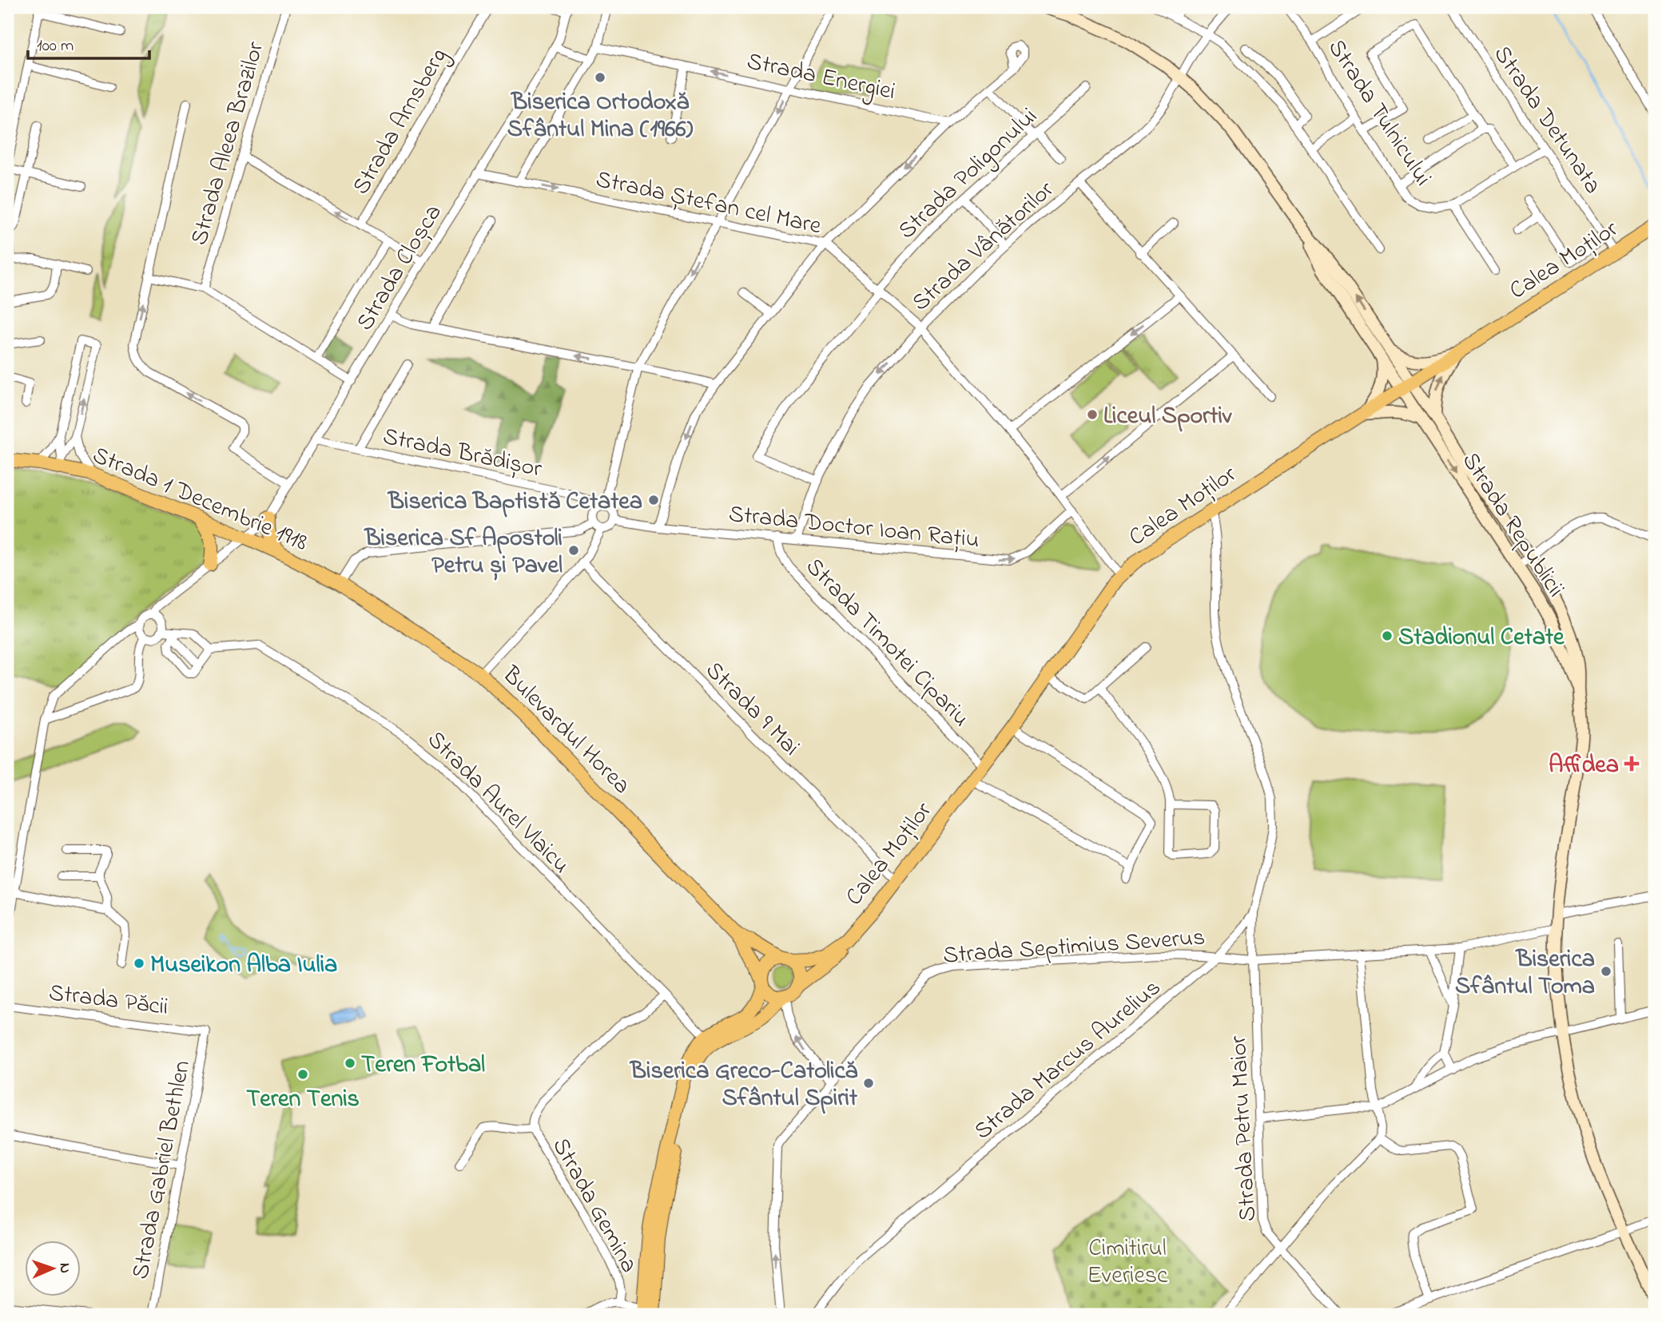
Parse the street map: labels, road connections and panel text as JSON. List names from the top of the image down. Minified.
{"streets":{"main road":["Calea Moților","Strada 1 Decembrie 1918","Strada Republicii","Bulevardul Horea"],"street":["Strada Energiei","Strada Tulnicului","Strada Detunata","Strada Arnsberg","Strada Aleea Brazilor","Strada Poligonului","Strada Ștefan cel Mare","Strada Vânătorilor","Strada Cloșca","Strada Brădișor","Strada Doctor Ioan Rațiu","Strada Timotei Cipariu","Strada 9 Mai","Strada Aurel Vlaicu","Strada Septimius Severus","Strada Păcii","Strada Marcus Aurelius","Strada Petru Maior","Strada Gabriel Bethlen","Strada Gemina"]},"crossings":[["Strada Tulnicului","Strada Detunata"],["Strada Detunata","Calea Moților"],["Strada Arnsberg","Strada Aleea Brazilor"],["Strada Arnsberg","Strada Cloșca"],["Strada Poligonului","Strada Ștefan cel Mare"],["Strada Poligonului","Strada Vânătorilor"],["Strada Ștefan cel Mare","Strada Vânătorilor"],["Strada Ștefan cel Mare","Calea Moților"],["Strada Ștefan cel Mare","Strada Cloșca"],["Strada Ștefan cel Mare","Strada Doctor Ioan Rațiu"],["Strada Vânătorilor","Strada Doctor Ioan Rațiu"],["Calea Moților","Strada Timotei Cipariu"],["Calea Moților","Strada 9 Mai"],["Calea Moților","Strada Aurel Vlaicu"],["Calea Moților","Strada Septimius Severus"],["Calea Moților","Strada Gemina"],["Strada Cloșca","Strada Brădișor"],["Strada Cloșca","Strada 1 Decembrie 1918"],["Strada Brădișor","Strada Doctor Ioan Rațiu"],["Strada 1 Decembrie 1918","Bulevardul Horea"],["Strada Doctor Ioan Rațiu","Strada Timotei Cipariu"],["Strada Aurel Vlaicu","Strada Gemina"],["Strada Septimius Severus","Strada Marcus Aurelius"],["Strada Septimius Severus","Strada Petru Maior"],["Strada Păcii","Strada Gabriel Bethlen"]],"one_way":["Strada Doctor Ioan Rațiu"],"parks":["Cimitirul Everiesc"],"places":{"other":["Biserica Ortodoxă Sfântul Mina (1966)","Liceul Sportiv","Biserica Baptistă Cetatea","Biserica Sf Apostoli Petru și Pavel","Stadionul Cetate","Museikon Alba Iulia","Biserica Sfântul Toma","Teren Fotbal","Teren Tenis","Biserica Greco-Catolică Sfântul Spirit"],"health":["Affidea"]},"scale_bar":"100 m","north":"right"}
